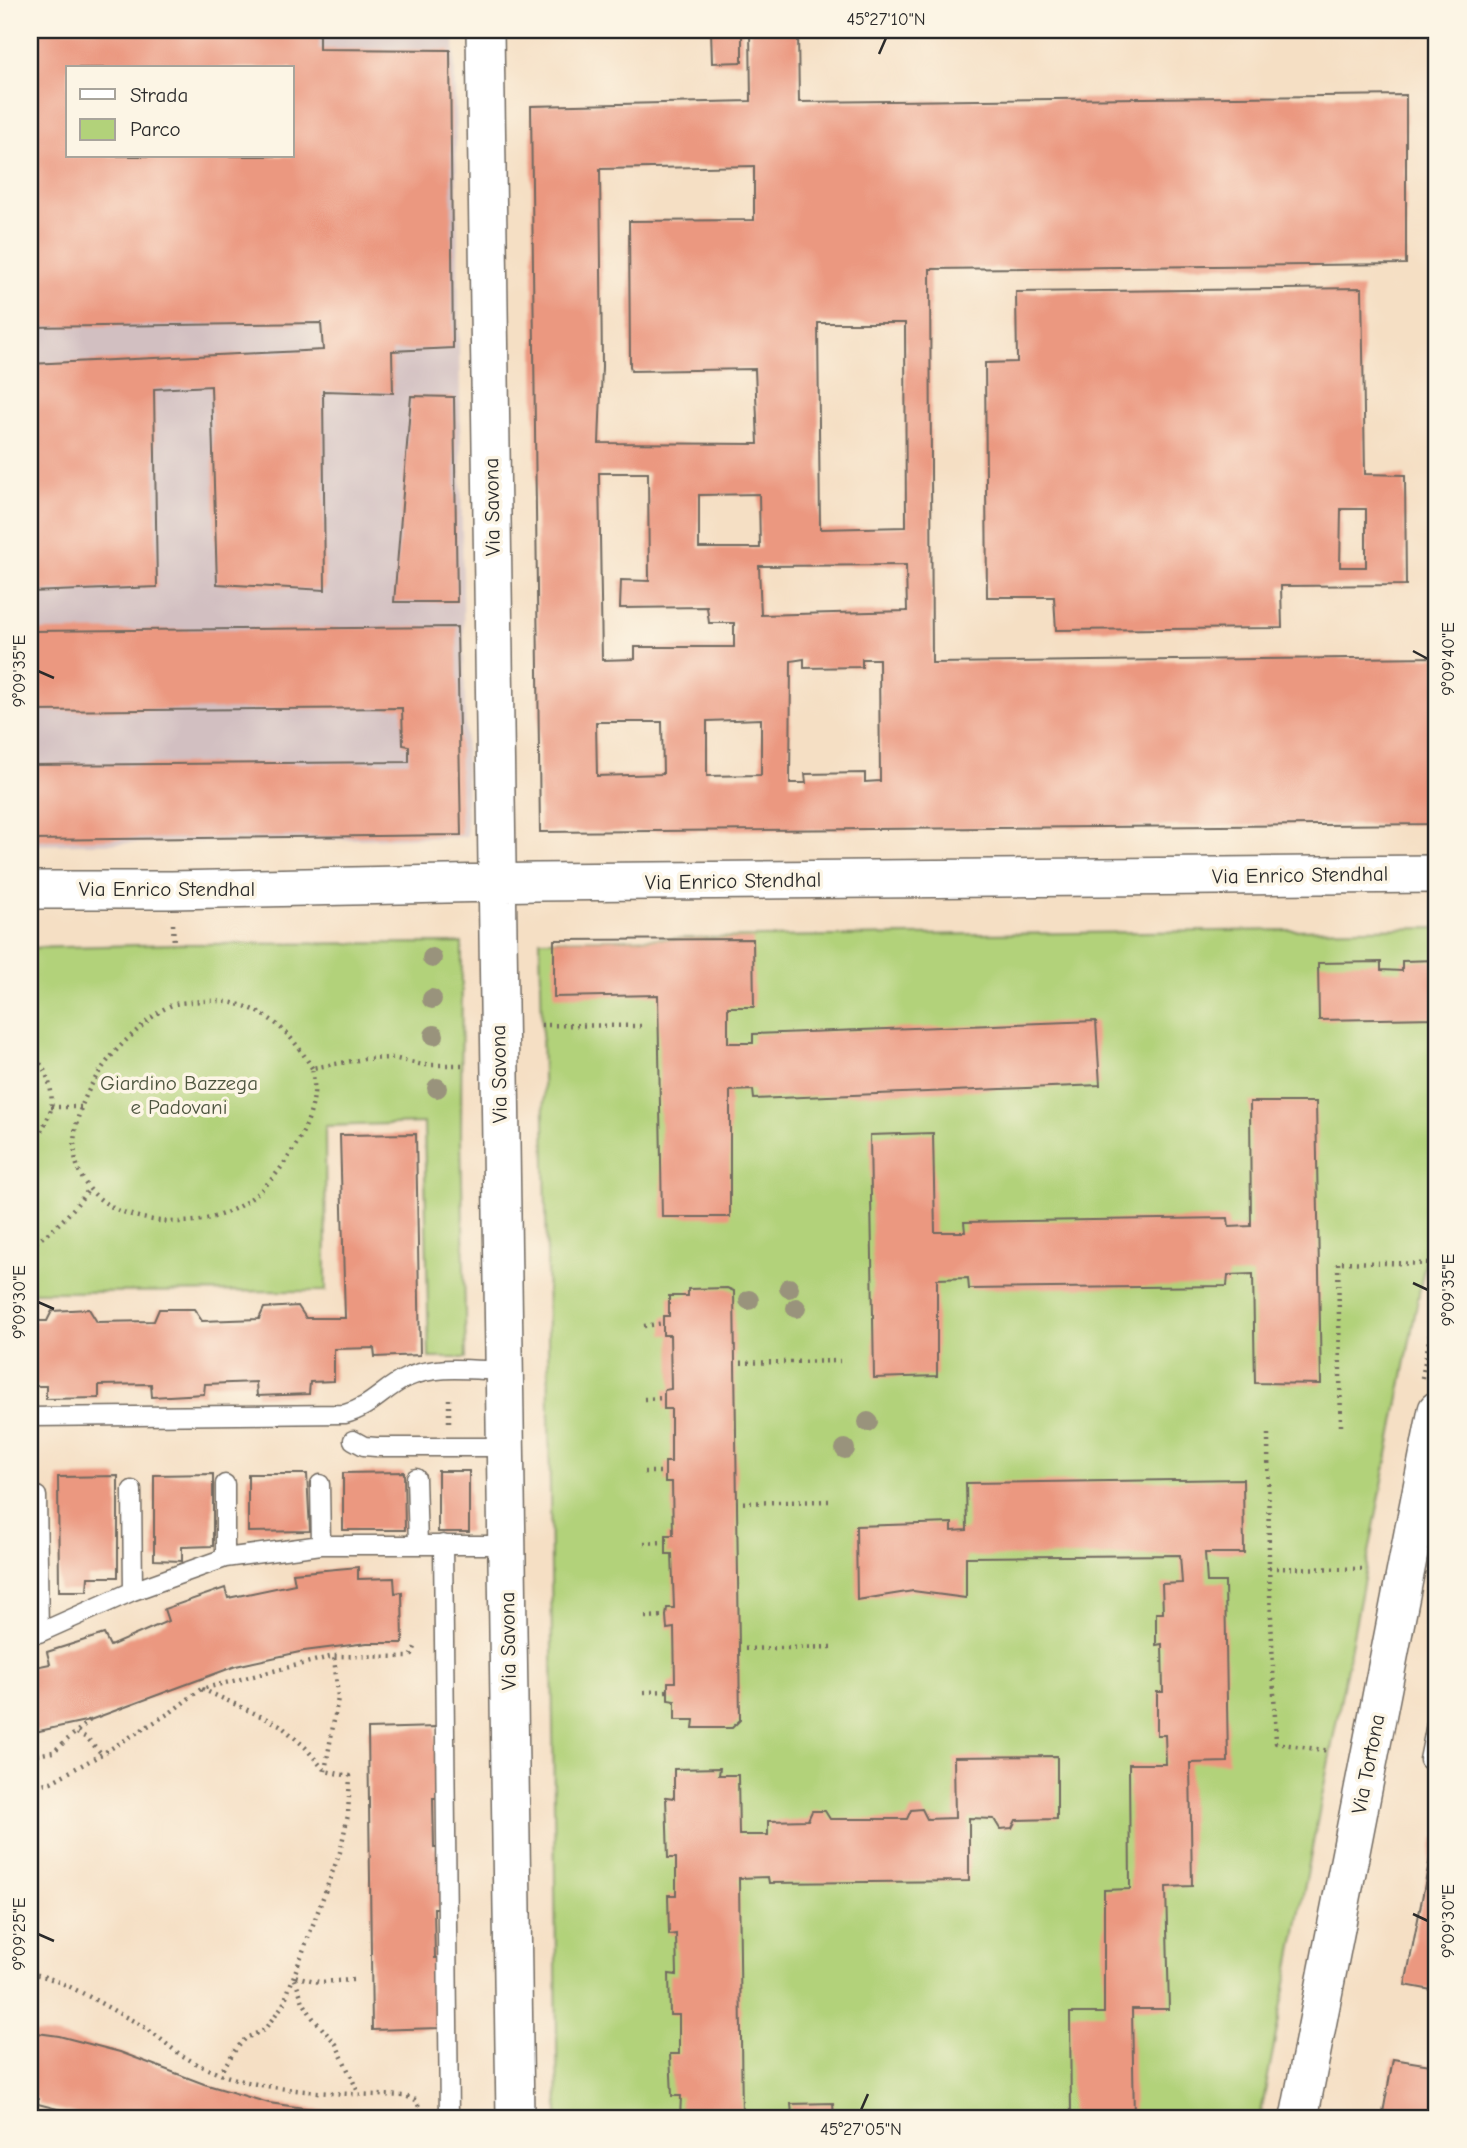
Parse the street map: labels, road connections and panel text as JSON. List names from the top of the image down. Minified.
{"streets":{"street":["Via Savona","Via Enrico Stendhal","Via Tortona"]},"crossings":[["Via Savona","Via Enrico Stendhal"]],"parks":["Giardino Bazzega e Padovani"],"legend":["Strada","Parco"],"coordinates":["45°27'10\"N","9°09'40\"E","9°09'35\"E","9°09'30\"E","9°09'25\"E","45°27'05\"N"]}
